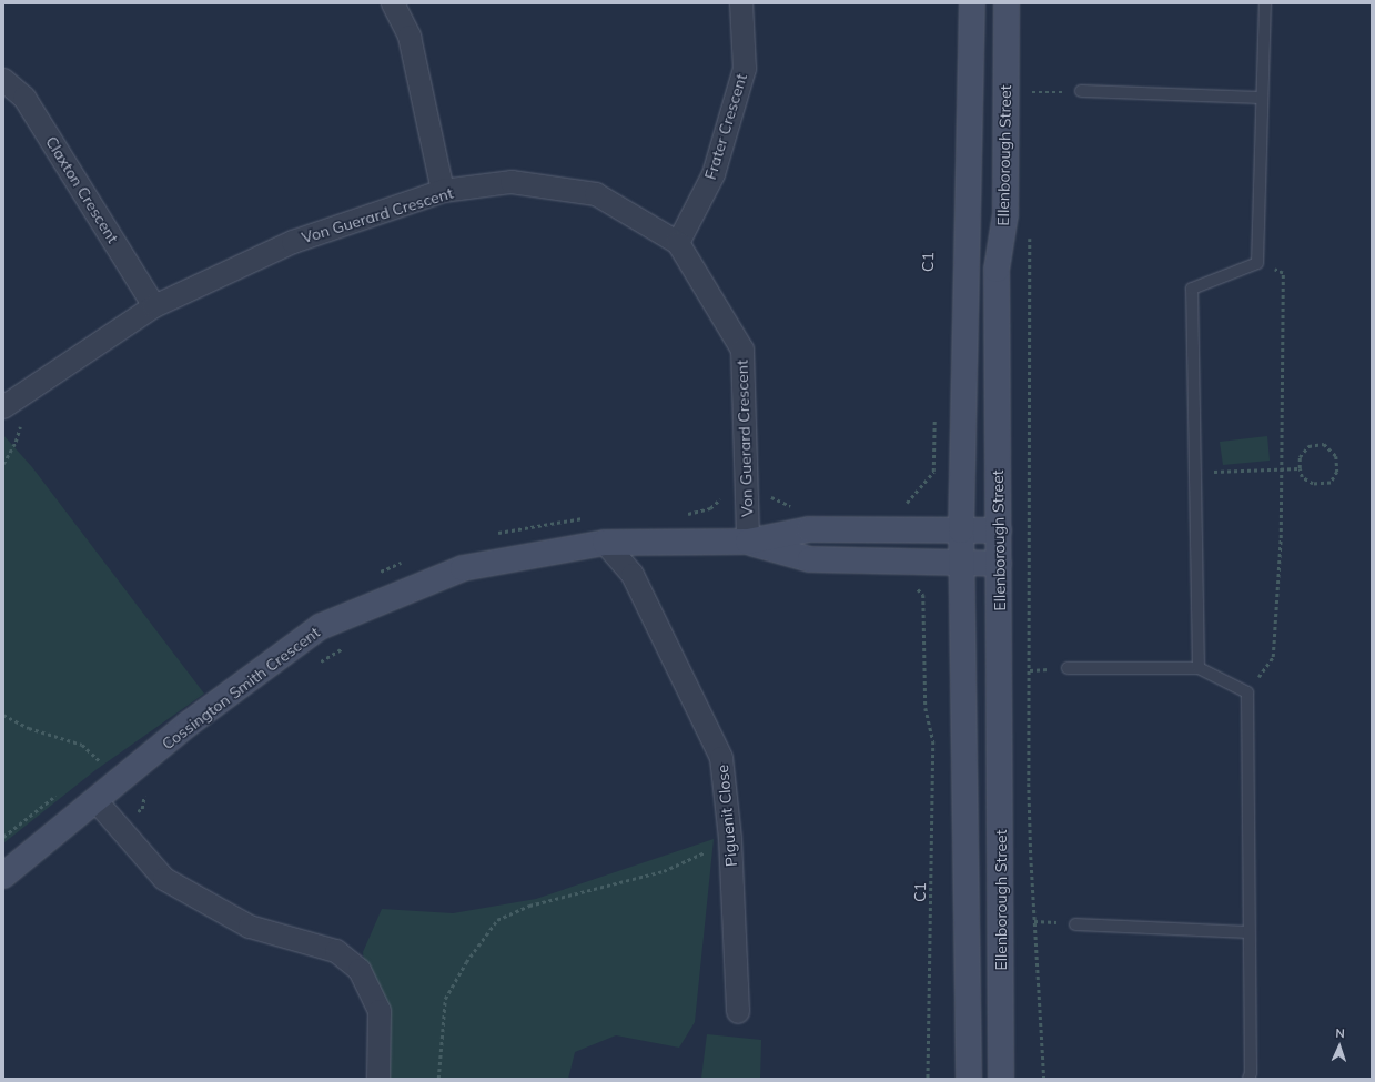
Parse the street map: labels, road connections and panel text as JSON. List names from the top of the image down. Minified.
{"streets":{"main road":["Ellenborough Street","Cossington Smith Crescent"],"street":["Frater Crescent","Claxton Crescent","Von Guerard Crescent","Piguenit Close"],"path":["C1"]},"crossings":[["Frater Crescent","Von Guerard Crescent"],["Ellenborough Street","Cossington Smith Crescent"],["Claxton Crescent","Von Guerard Crescent"],["Von Guerard Crescent","Cossington Smith Crescent"],["Cossington Smith Crescent","Piguenit Close"]],"north":"top"}
